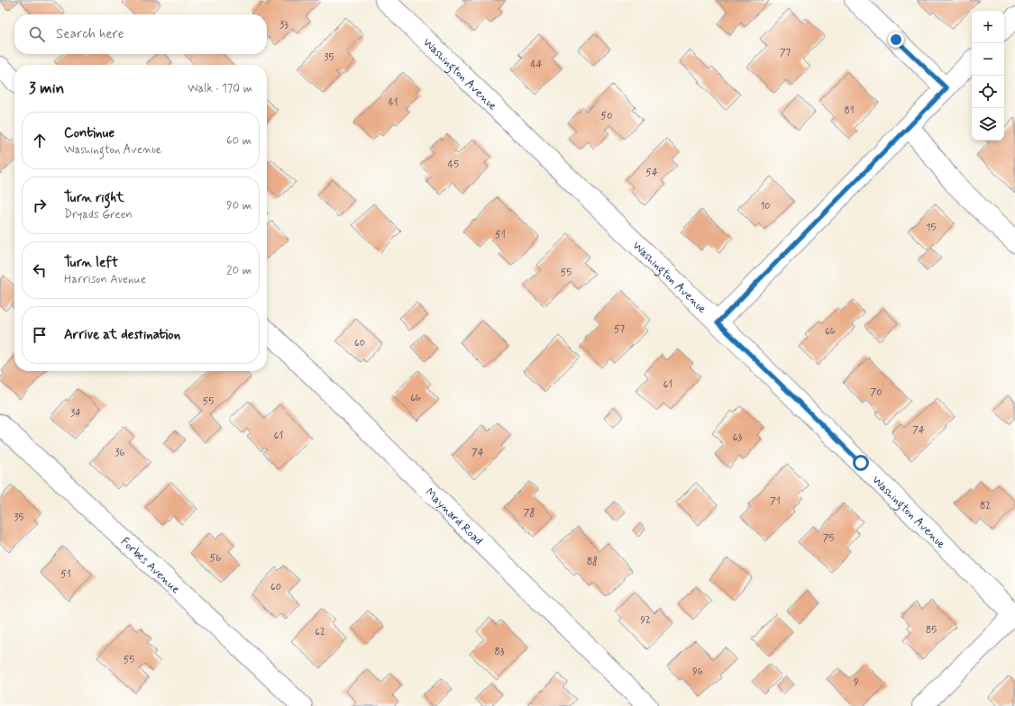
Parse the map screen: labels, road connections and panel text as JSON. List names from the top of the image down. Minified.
{"streets":{"street":["Washington Avenue","Maynard Road","Forbes Avenue"]},"house_numbers":["33","77","35","44","41","81","50","45","54","10","15","51","55","57","66","60","61","70","66","55","34","74","61","63","36","74","71","82","78","35","75","56","88","51","60","92","85","62","83","55","96","9"],"page":{"map_buttons":["+","−"],"search":"Search here","heading":["3 min","Walk · 170 m"],"list":[["Continue","Washington Avenue","60 m"],["Turn right","Dryads Green","90 m"],["Turn left","Harrison Avenue","20 m"],"Arrive at destination"]}}
